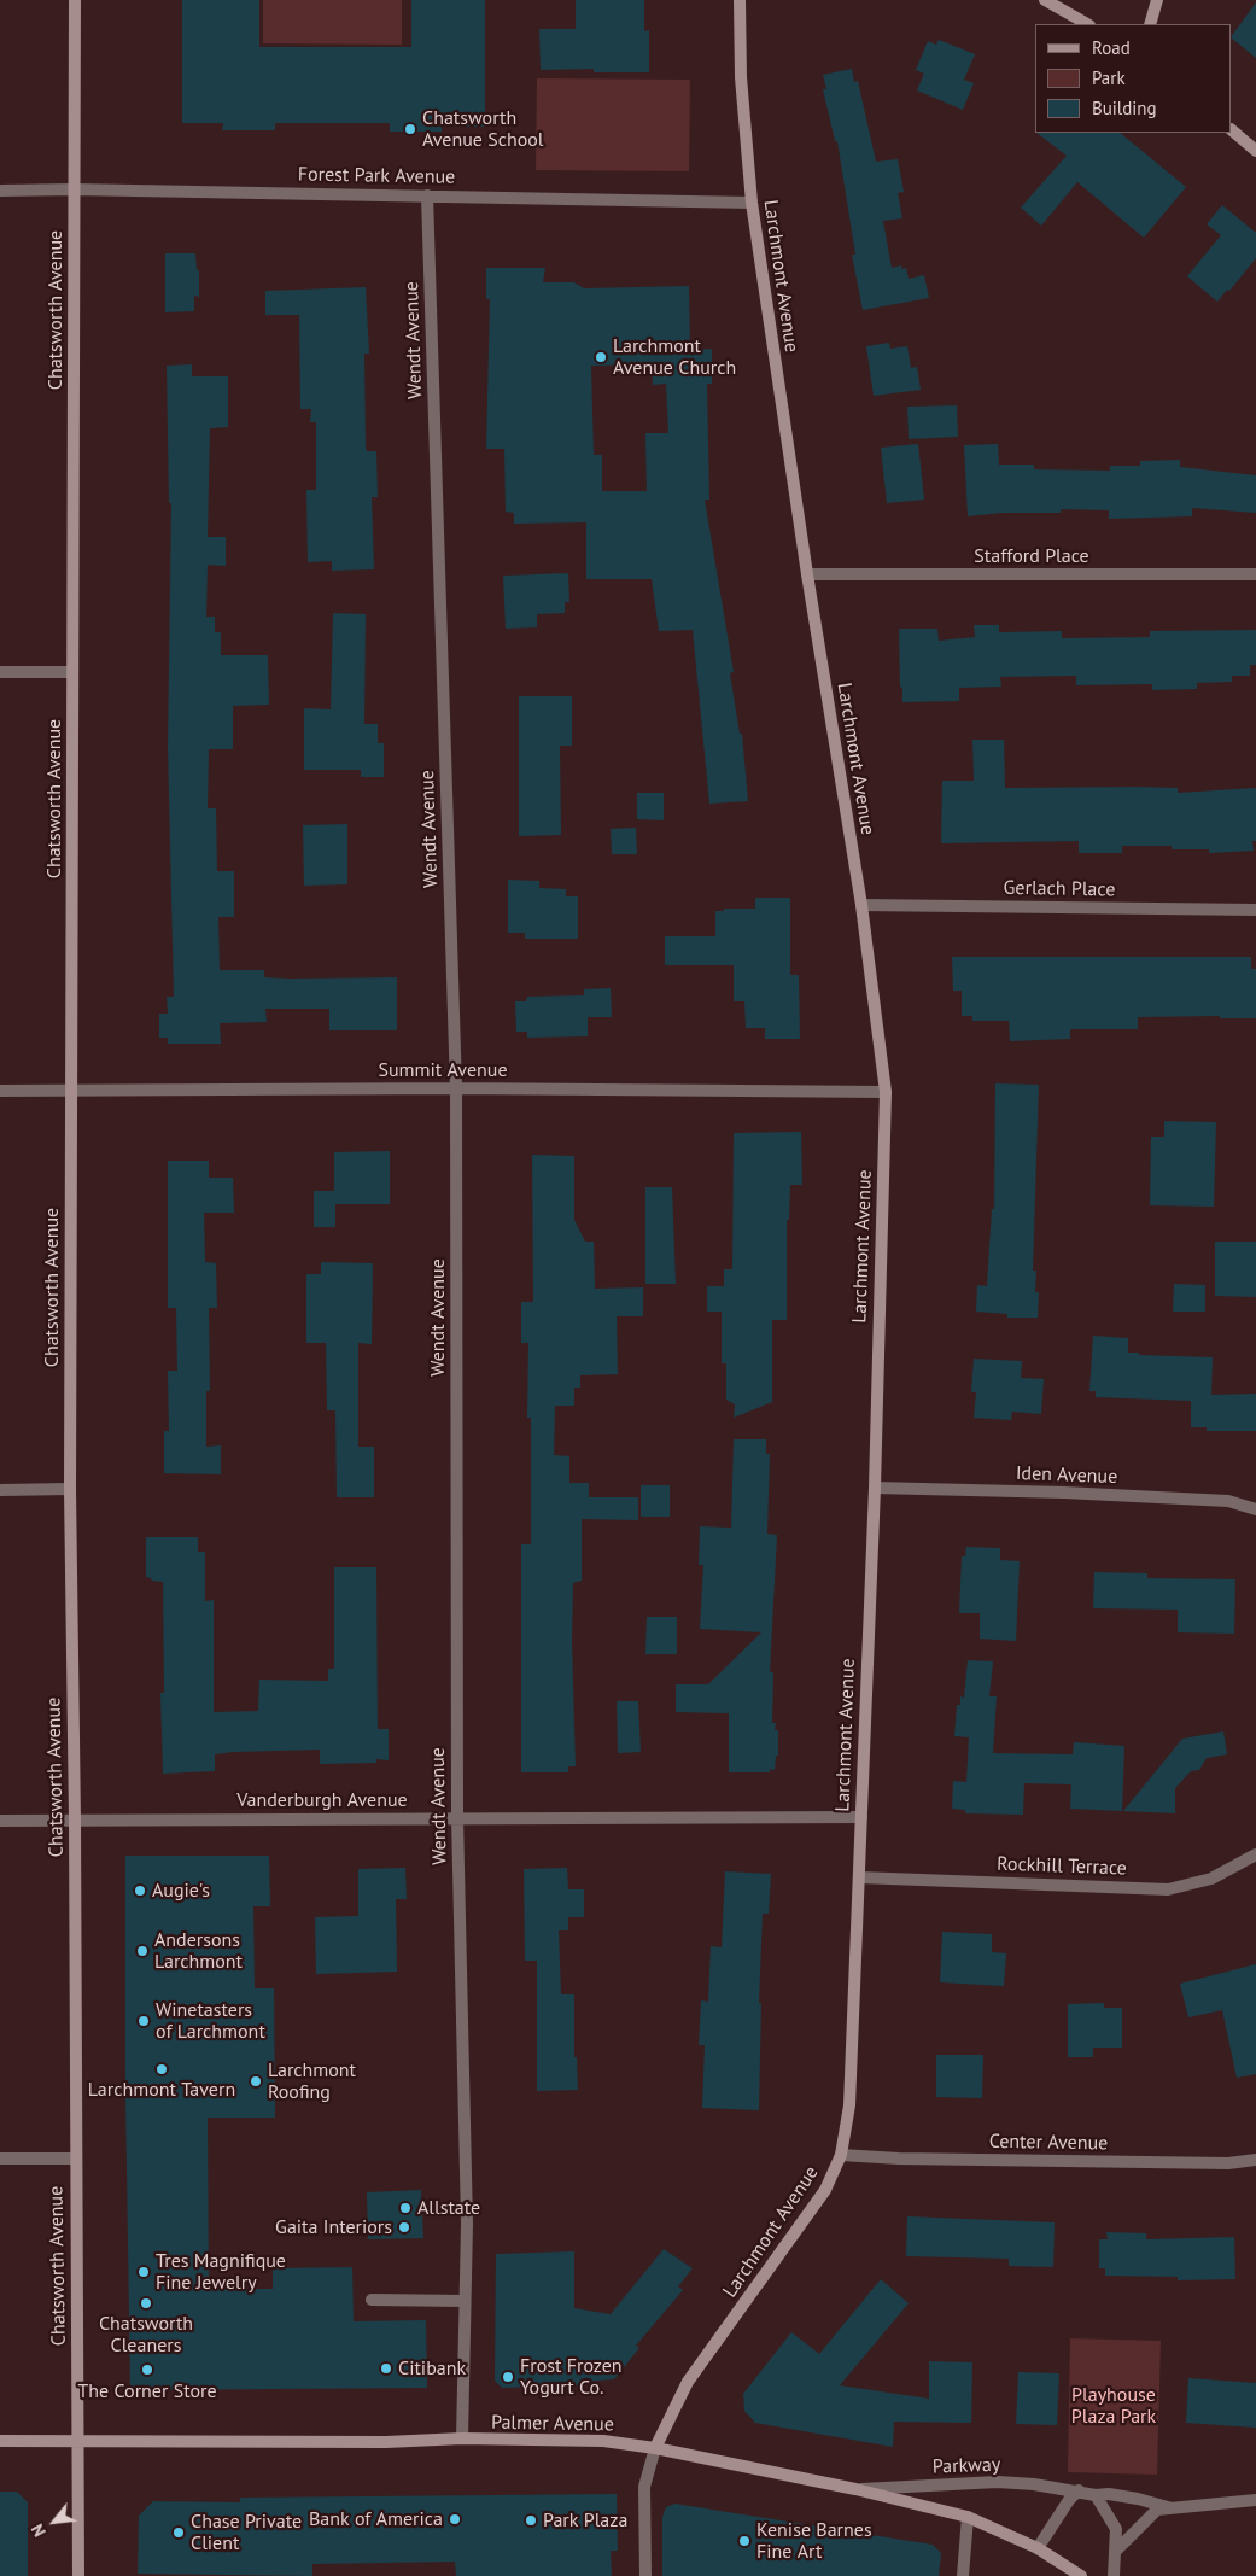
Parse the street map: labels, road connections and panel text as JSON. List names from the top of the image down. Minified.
{"streets":{"street":["Forest Park Avenue","Larchmont Avenue","Chatsworth Avenue","Wendt Avenue","Stafford Place","Gerlach Place","Summit Avenue","Iden Avenue","Vanderburgh Avenue","Rockhill Terrace","Center Avenue","Palmer Avenue","Parkway"]},"crossings":[["Forest Park Avenue","Larchmont Avenue"],["Forest Park Avenue","Chatsworth Avenue"],["Forest Park Avenue","Wendt Avenue"],["Larchmont Avenue","Stafford Place"],["Larchmont Avenue","Gerlach Place"],["Larchmont Avenue","Summit Avenue"],["Larchmont Avenue","Iden Avenue"],["Larchmont Avenue","Vanderburgh Avenue"],["Larchmont Avenue","Rockhill Terrace"],["Larchmont Avenue","Center Avenue"],["Larchmont Avenue","Palmer Avenue"],["Chatsworth Avenue","Summit Avenue"],["Chatsworth Avenue","Vanderburgh Avenue"],["Chatsworth Avenue","Palmer Avenue"],["Wendt Avenue","Summit Avenue"],["Wendt Avenue","Vanderburgh Avenue"],["Wendt Avenue","Palmer Avenue"],["Palmer Avenue","Parkway"]],"parks":["Playhouse Plaza Park"],"places":["Chatsworth Avenue School","Larchmont Avenue Church","Augie's","Andersons Larchmont","Winetasters of Larchmont","Larchmont Tavern","Larchmont Roofing","Allstate","Gaita Interiors","Tres Magnifique Fine Jewelry","Chatsworth Cleaners","Citibank","The Corner Store","Frost Frozen Yogurt Co.","Bank of America","Park Plaza","Chase Private Client","Kenise Barnes Fine Art"],"legend":["Road","Park","Building"],"north":"bottom left"}
